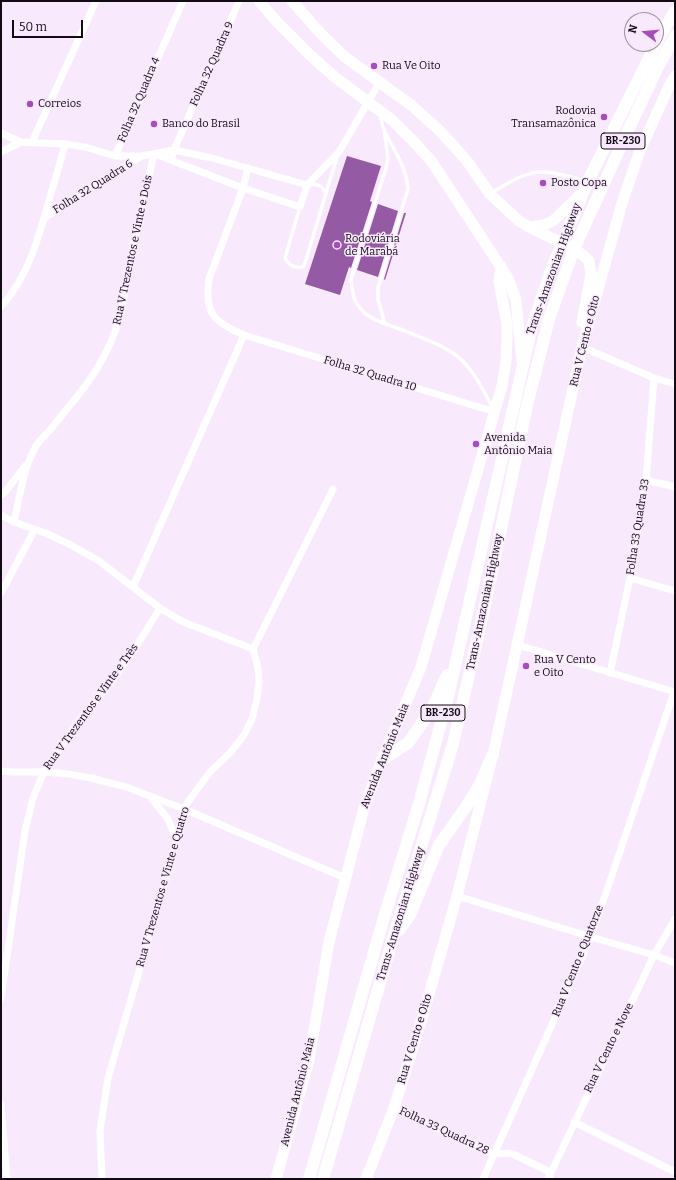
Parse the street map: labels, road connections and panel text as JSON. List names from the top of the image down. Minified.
{"streets":{"highway":["BR-230","Trans-Amazonian Highway"],"main road":["Rua V Cento e Oito","Avenida Antônio Maia"],"street":["Folha 32 Quadra 9","Folha 32 Quadra 4","Folha 32 Quadra 6","Rua V Trezentos e Vinte e Dois","Folha 32 Quadra 10","Folha 33 Quadra 33","Rua V Trezentos e Vinte e Três","Rua V Trezentos e Vinte e Quatro","Rua V Cento e Quatorze","Rua V Cento e Nove","Folha 33 Quadra 28"]},"crossings":[["Rua V Cento e Oito","Folha 33 Quadra 28"],["Folha 32 Quadra 10","Avenida Antônio Maia"],["Rua V Cento e Quatorze","Folha 33 Quadra 28"]],"places":["Rua Ve Oito","Correios","Rodovia Transamazônica","Banco do Brasil","Posto Copa","Rodoviária de Marabá","Avenida Antônio Maia","Rua V Cento e Oito"],"scale_bar":"50 m","north":"left"}
